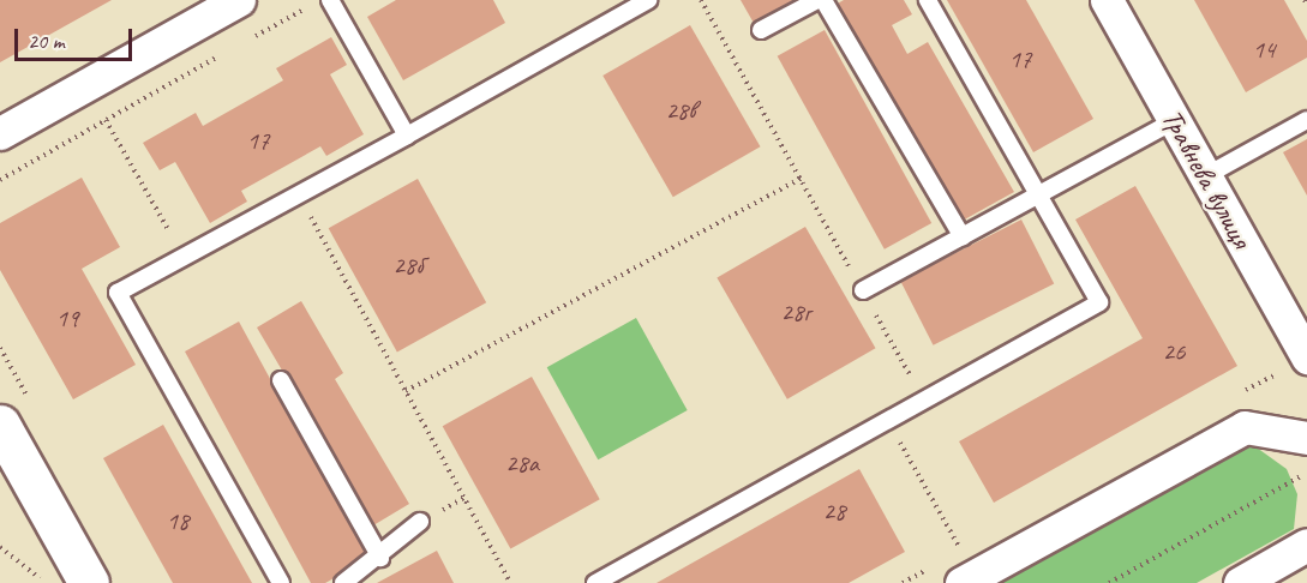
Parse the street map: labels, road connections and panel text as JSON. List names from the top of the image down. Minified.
{"streets":{"street":["Травнева вулиця"]},"house_numbers":["14","17","28в","17","28б","28г","19","26","28а","28","18"],"scale_bar":"20 m"}
